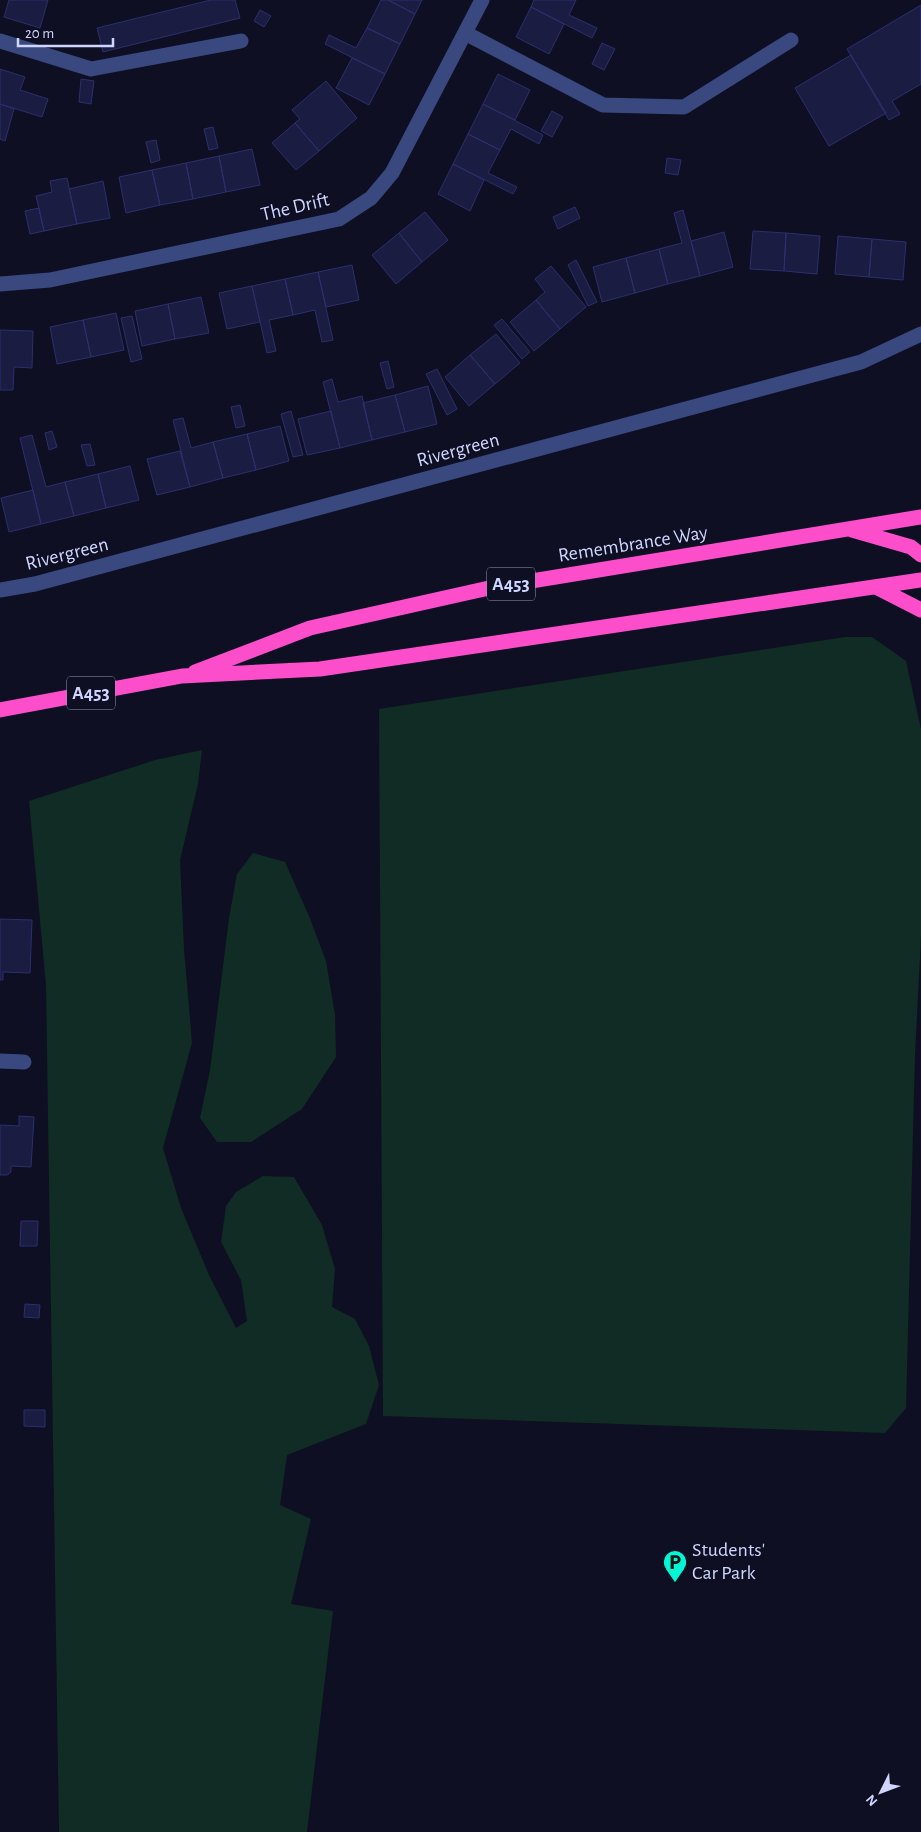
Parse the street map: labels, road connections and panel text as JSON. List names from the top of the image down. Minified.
{"streets":{"highway":["Remembrance Way","A453"],"street":["The Drift","Rivergreen"]},"places":{"parking":["Students' Car Park"]},"scale_bar":"20 m","north":"bottom left"}
